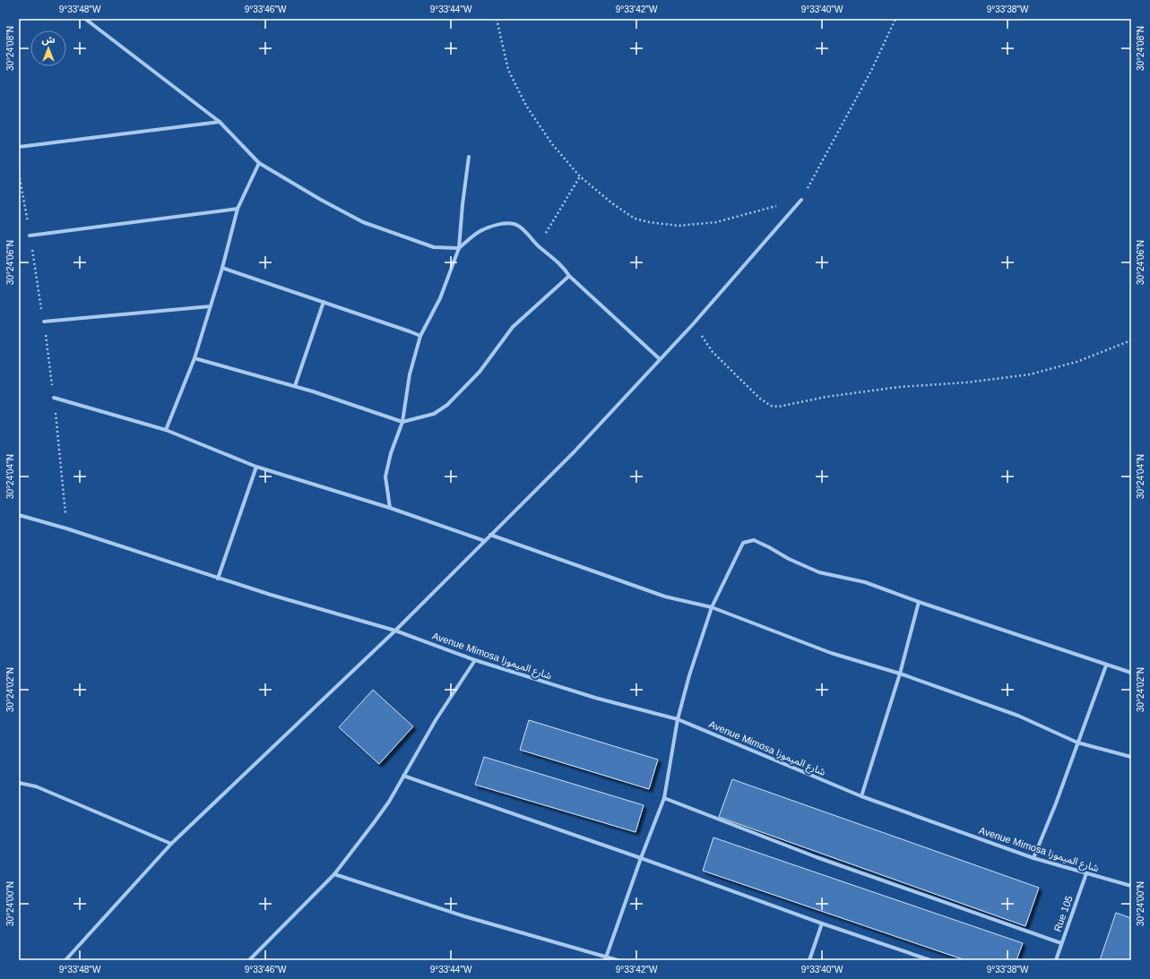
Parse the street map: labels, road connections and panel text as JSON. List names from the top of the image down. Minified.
{"streets":{"street":["Avenue Mimosa شارع الميموزا","Rue 105"]},"crossings":[["Avenue Mimosa شارع الميموزا","Rue 105"]],"north":"top","coordinates":["9°33'48\"W","9°33'46\"W","9°33'44\"W","9°33'42\"W","9°33'40\"W","9°33'38\"W","30°24'08\"N","30°24'06\"N","30°24'04\"N","30°24'02\"N","30°24'00\"N"]}
